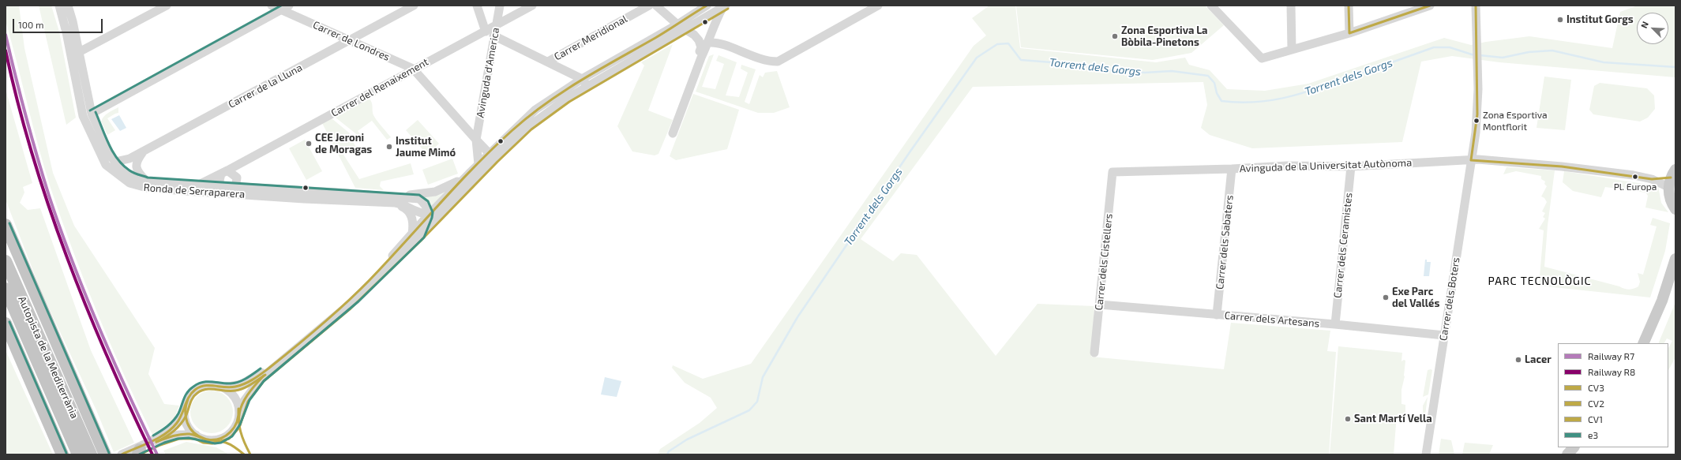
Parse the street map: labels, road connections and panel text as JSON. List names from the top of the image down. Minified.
{"streets":{"highway":["Autopista de la Mediterrània"],"street":["Carrer Meridional","Carrer de Londres","Avinguda d'America","Carrer de la Lluna","Carrer del Renaixement","Avinguda de la Universitat Autònoma","Ronda de Serraparera","Carrer dels Sabaters","Carrer dels Ceramistes","Carrer dels Cistellers","Carrer dels Boters","Carrer dels Artesans"]},"crossings":[["Carrer de Londres","Avinguda d'America"],["Carrer de Londres","Carrer de la Lluna"],["Carrer de Londres","Carrer del Renaixement"],["Avinguda d'America","Carrer del Renaixement"],["Carrer de la Lluna","Ronda de Serraparera"],["Carrer del Renaixement","Ronda de Serraparera"],["Avinguda de la Universitat Autònoma","Carrer dels Sabaters"],["Avinguda de la Universitat Autònoma","Carrer dels Ceramistes"],["Avinguda de la Universitat Autònoma","Carrer dels Cistellers"],["Avinguda de la Universitat Autònoma","Carrer dels Boters"],["Carrer dels Sabaters","Carrer dels Artesans"],["Carrer dels Ceramistes","Carrer dels Artesans"],["Carrer dels Cistellers","Carrer dels Artesans"],["Carrer dels Boters","Carrer dels Artesans"]],"districts":["PARC TECNOLÒGIC"],"water":["Torrent dels Gorgs"],"places":["Institut Gorgs","Zona Esportiva La Bòbila-Pinetons","Zona Esportiva Montflorit","CEE Jeroni de Moragas","Institut Jaume Mimó","Pl. Europa","Exe Parc del Vallés","Lacer","Sant Martí Vella"],"lines":["transit line CV3","transit line CV1","transit line e3","transit line CV2","rail line R7","rail line R8"],"legend":["Railway R7","Railway R8","CV3","CV2","CV1","e3"],"scale_bar":"100 m","north":"top left"}
